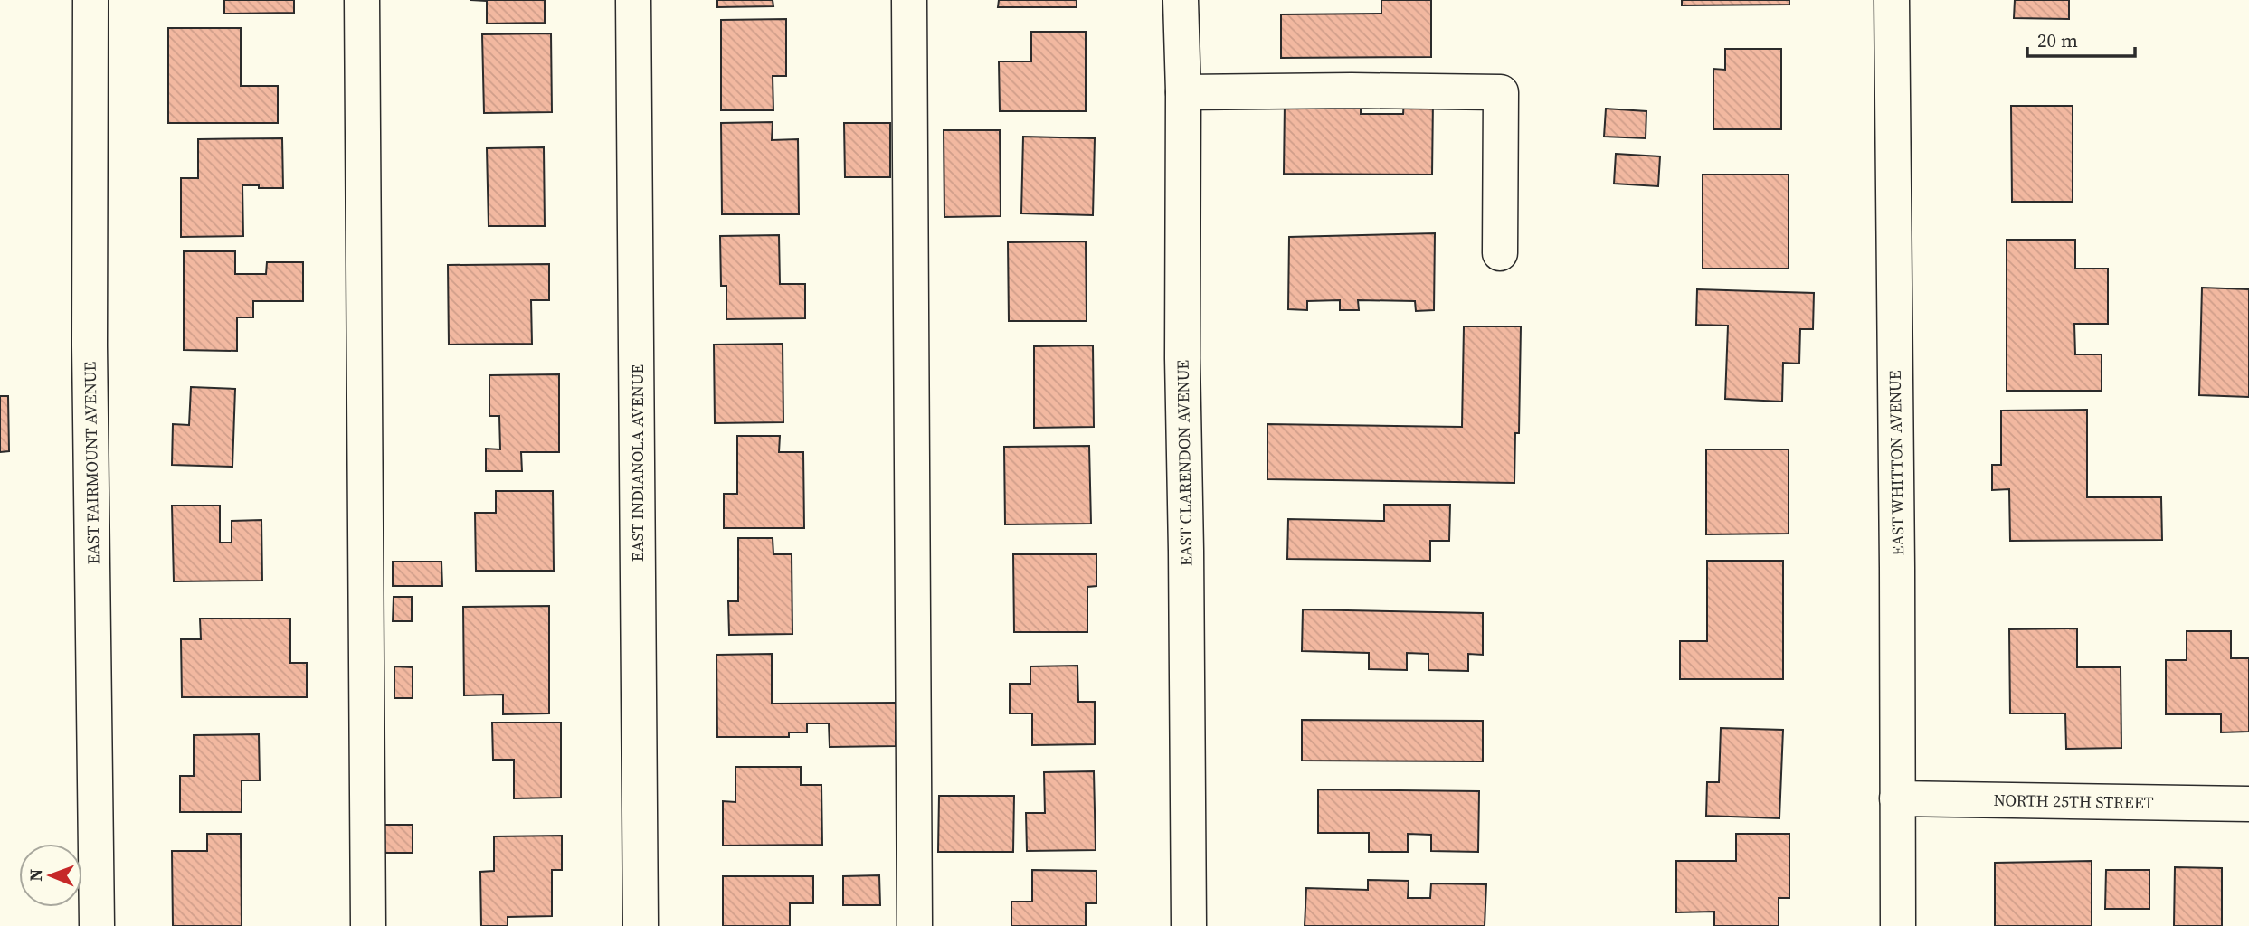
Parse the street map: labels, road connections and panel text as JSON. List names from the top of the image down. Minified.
{"streets":{"street":["EAST FAIRMOUNT AVENUE","EAST INDIANOLA AVENUE","EAST CLARENDON AVENUE","EAST WHITTON AVENUE","NORTH 25TH STREET"]},"crossings":[["EAST WHITTON AVENUE","NORTH 25TH STREET"]],"scale_bar":"20 m","north":"left"}
